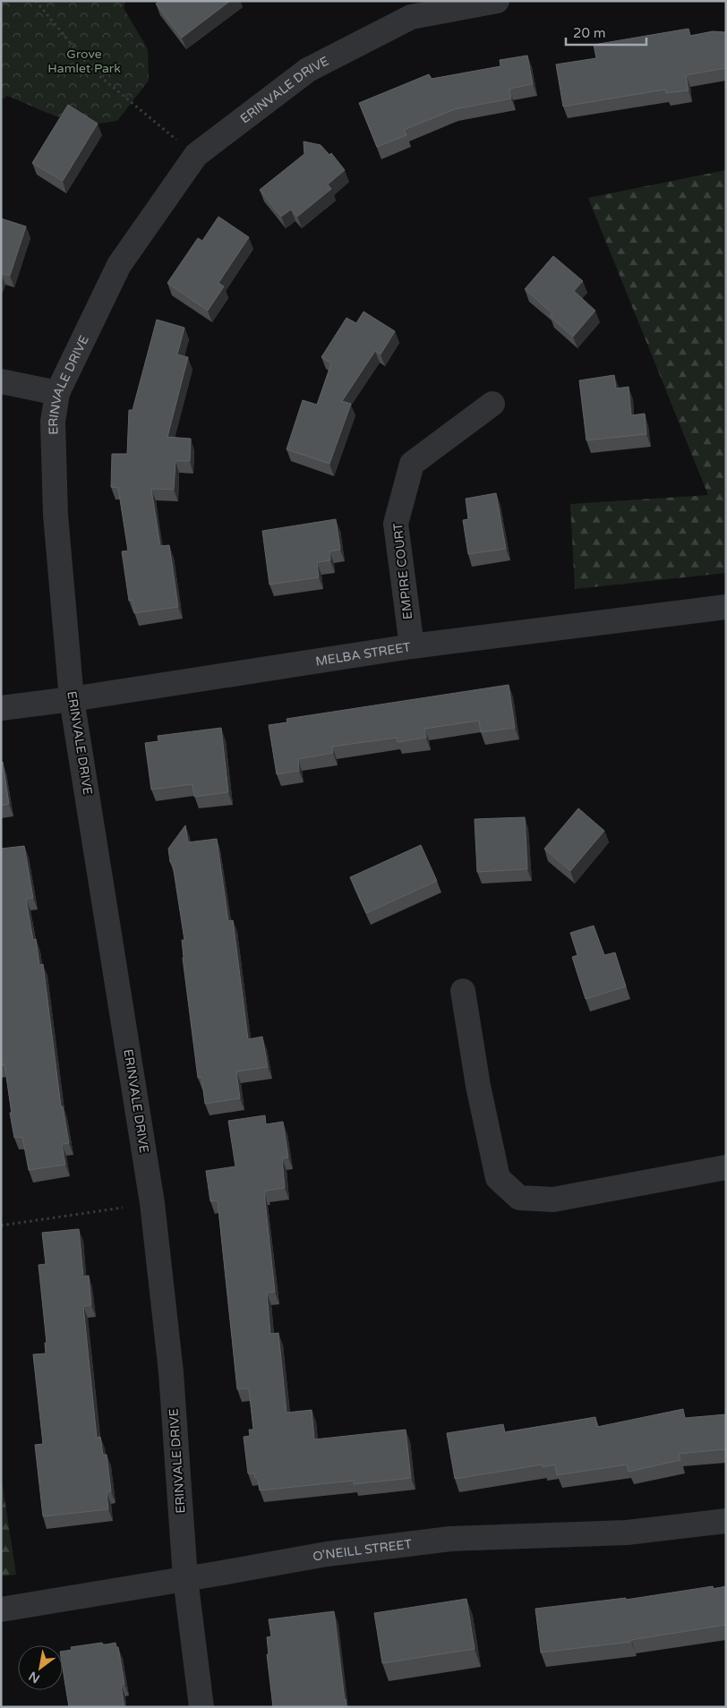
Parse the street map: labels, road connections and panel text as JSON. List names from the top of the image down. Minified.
{"streets":{"street":["ERINVALE DRIVE","EMPIRE COURT","MELBA STREET","O'NEILL STREET"]},"crossings":[["ERINVALE DRIVE","MELBA STREET"],["ERINVALE DRIVE","O'NEILL STREET"],["EMPIRE COURT","MELBA STREET"]],"parks":["Grove Hamlet Park"],"scale_bar":"20 m","north":"bottom left"}
